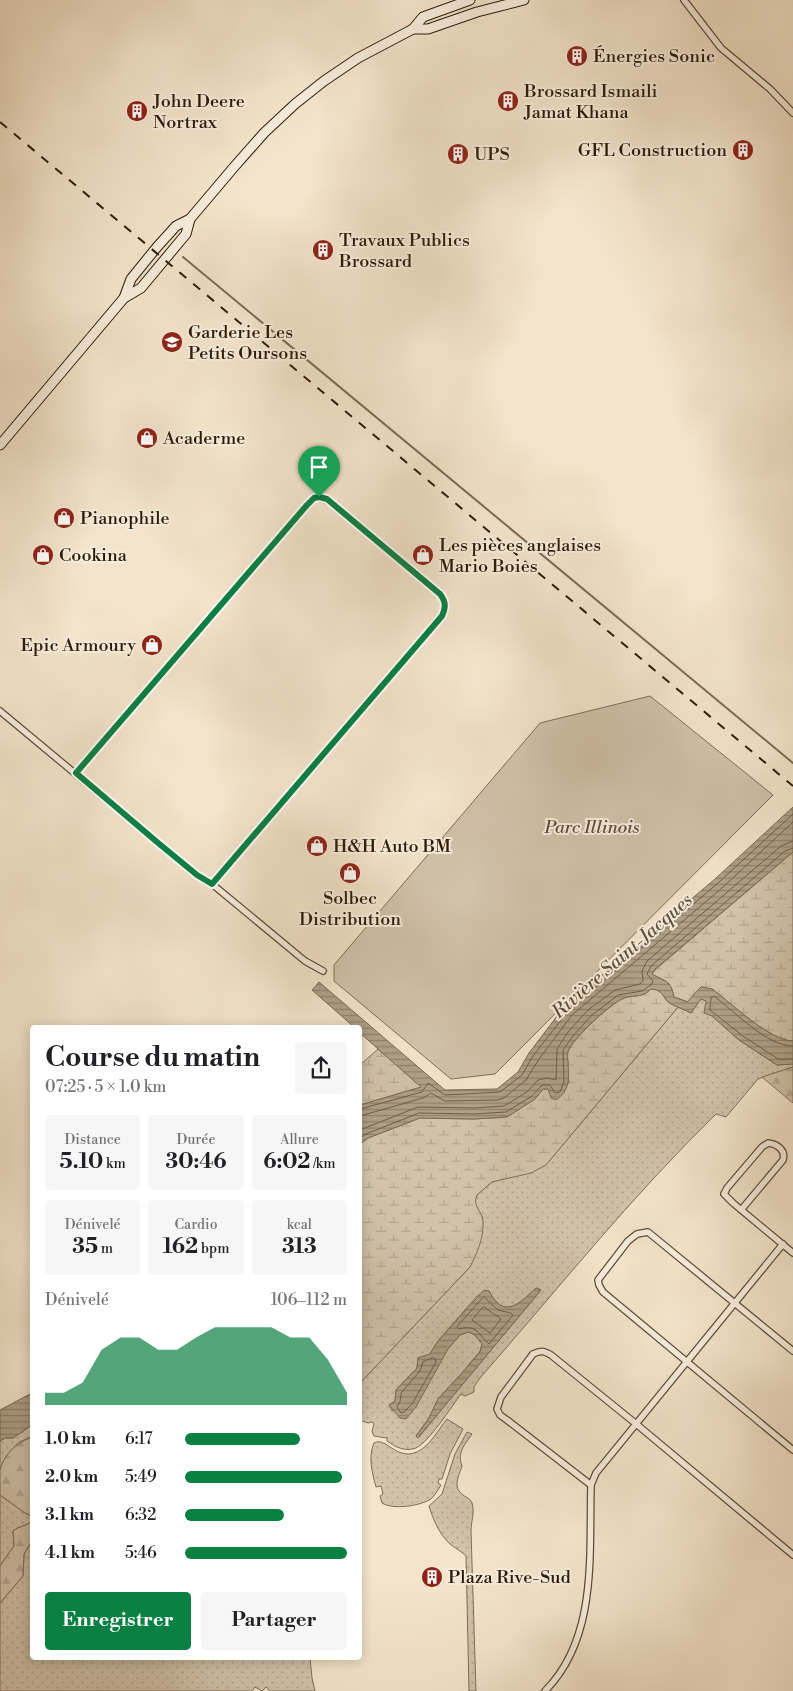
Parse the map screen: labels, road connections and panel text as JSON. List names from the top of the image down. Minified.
{"water":["Rivière Saint-Jacques"],"parks":["Parc Illinois"],"places":{"building":["Énergies Sonic","Brossard Ismaili Jamat Khana","John Deere Nortrax","GFL Construction","UPS","Travaux Publics Brossard","Plaza Rive-Sud"],"school or university":["Garderie Les Petits Oursons"],"shop":["Acaderme","Pianophile","Cookina","Les pièces anglaises Mario Boies","Epic Armoury","H&H Auto BM","Solbec Distribution"]},"page":{"heading":["Course du matin","07:25 · 5 × 1.0 km"],"stats":[["Distance","5.10 km"],["Durée","30:46"],["Allure","6:02 /km"],["Dénivelé","35 m"],["Cardio","162 bpm"],["kcal","313"]],"chart":["Dénivelé","106–112 m"],"list":[{"name":"1.0 km","note":"6:17"},{"name":"2.0 km","note":"5:49"},{"name":"3.1 km","note":"6:32"},{"name":"4.1 km","note":"5:46"}],"buttons":["Enregistrer","Partager"]}}
